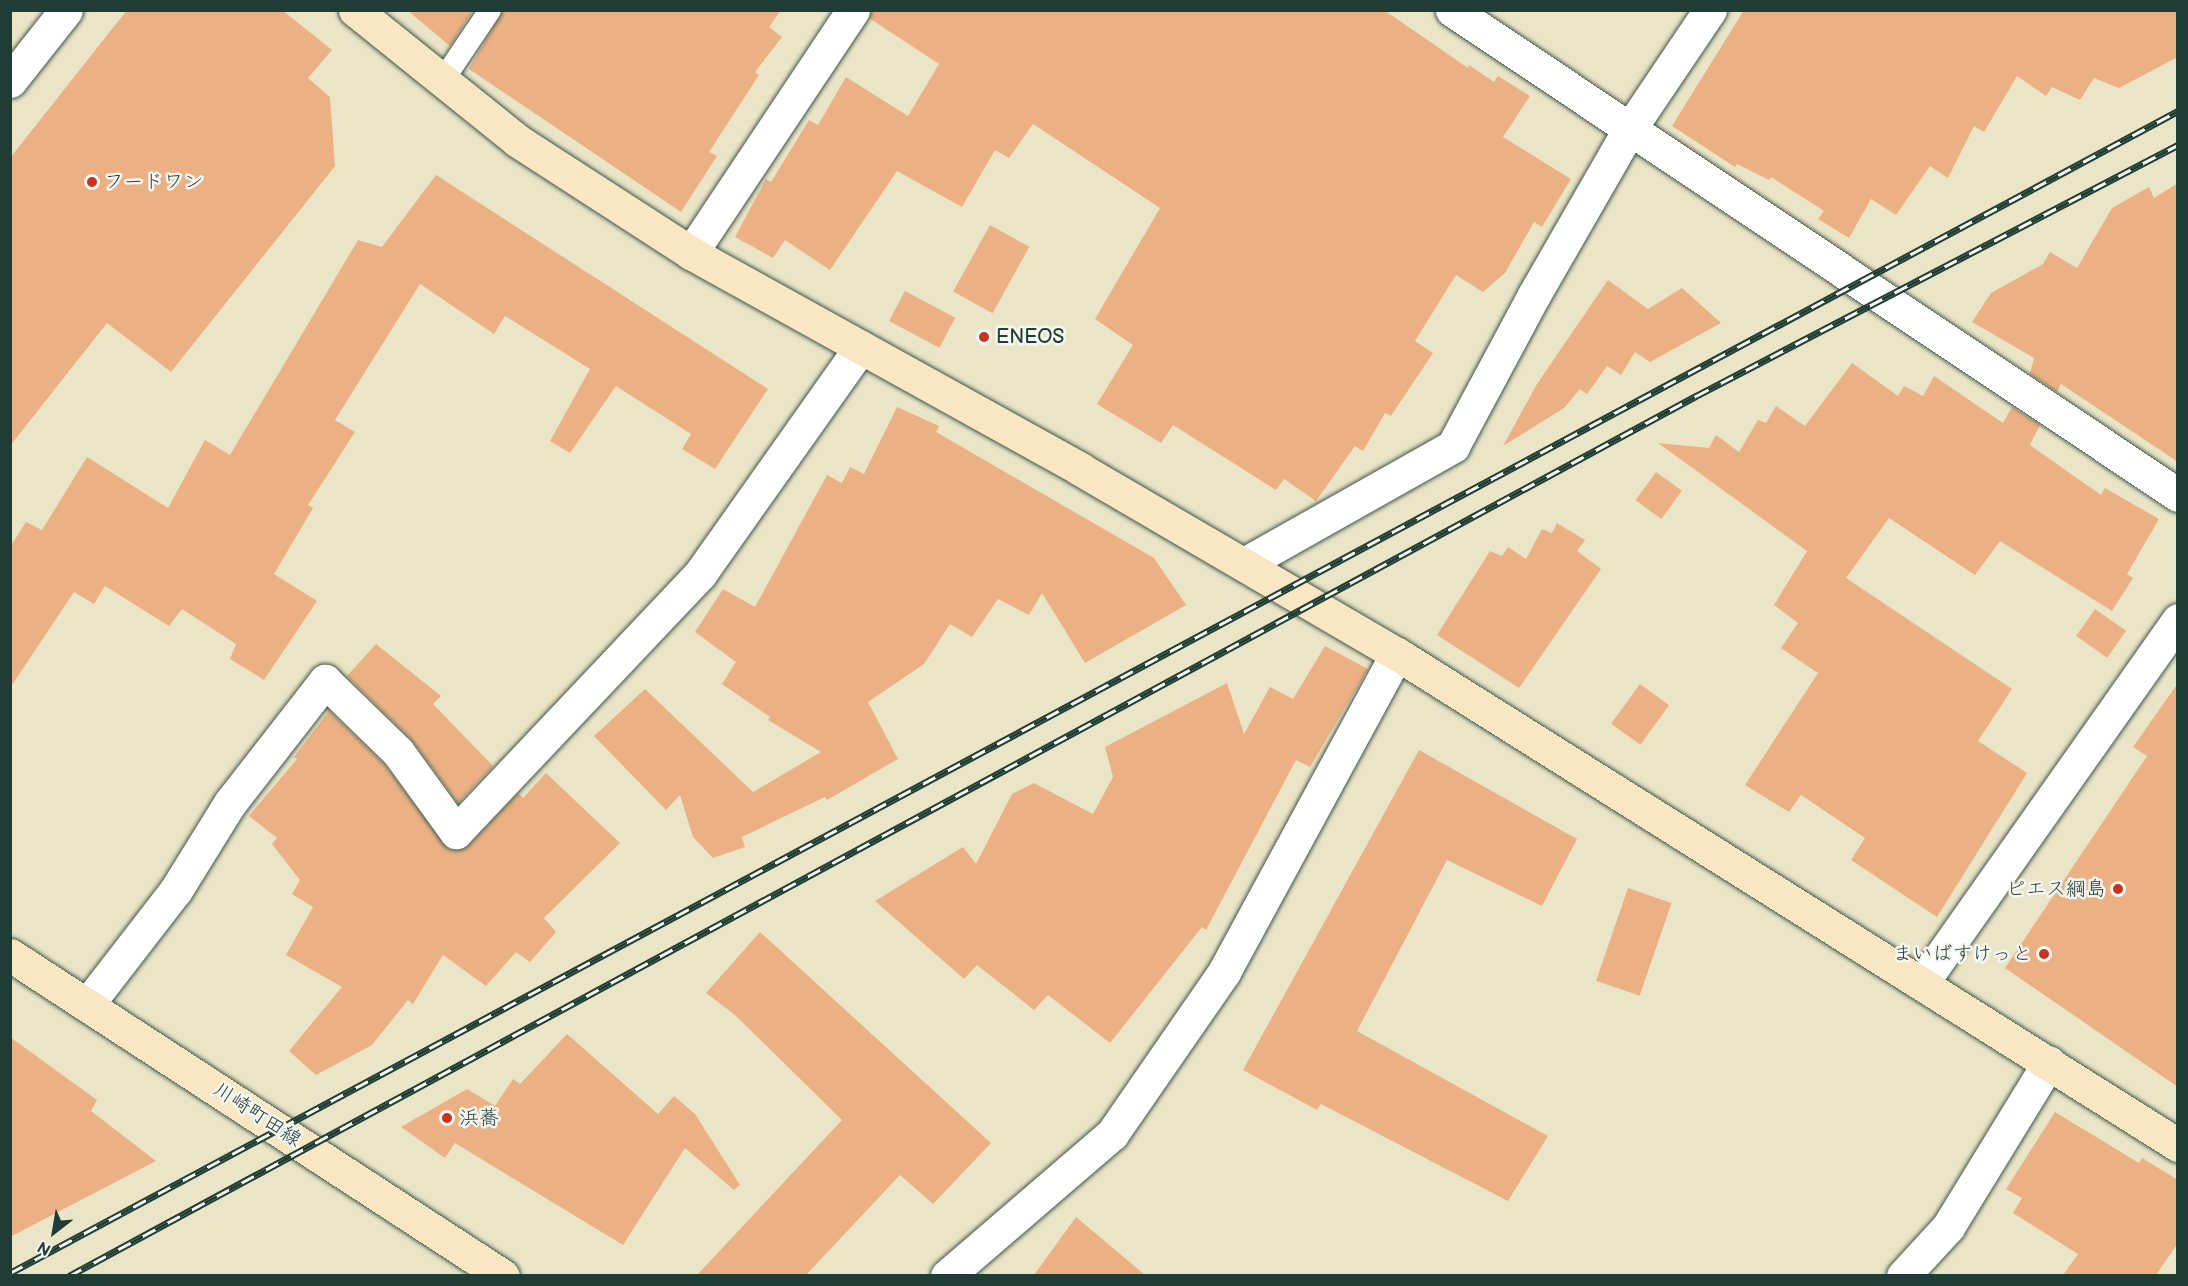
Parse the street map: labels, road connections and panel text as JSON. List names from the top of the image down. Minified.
{"streets":{"street":["川崎町田線"]},"places":["フードワン","ENEOS","ピエス綱島","まいばすけっと","浜蕎"],"north":"bottom left"}
